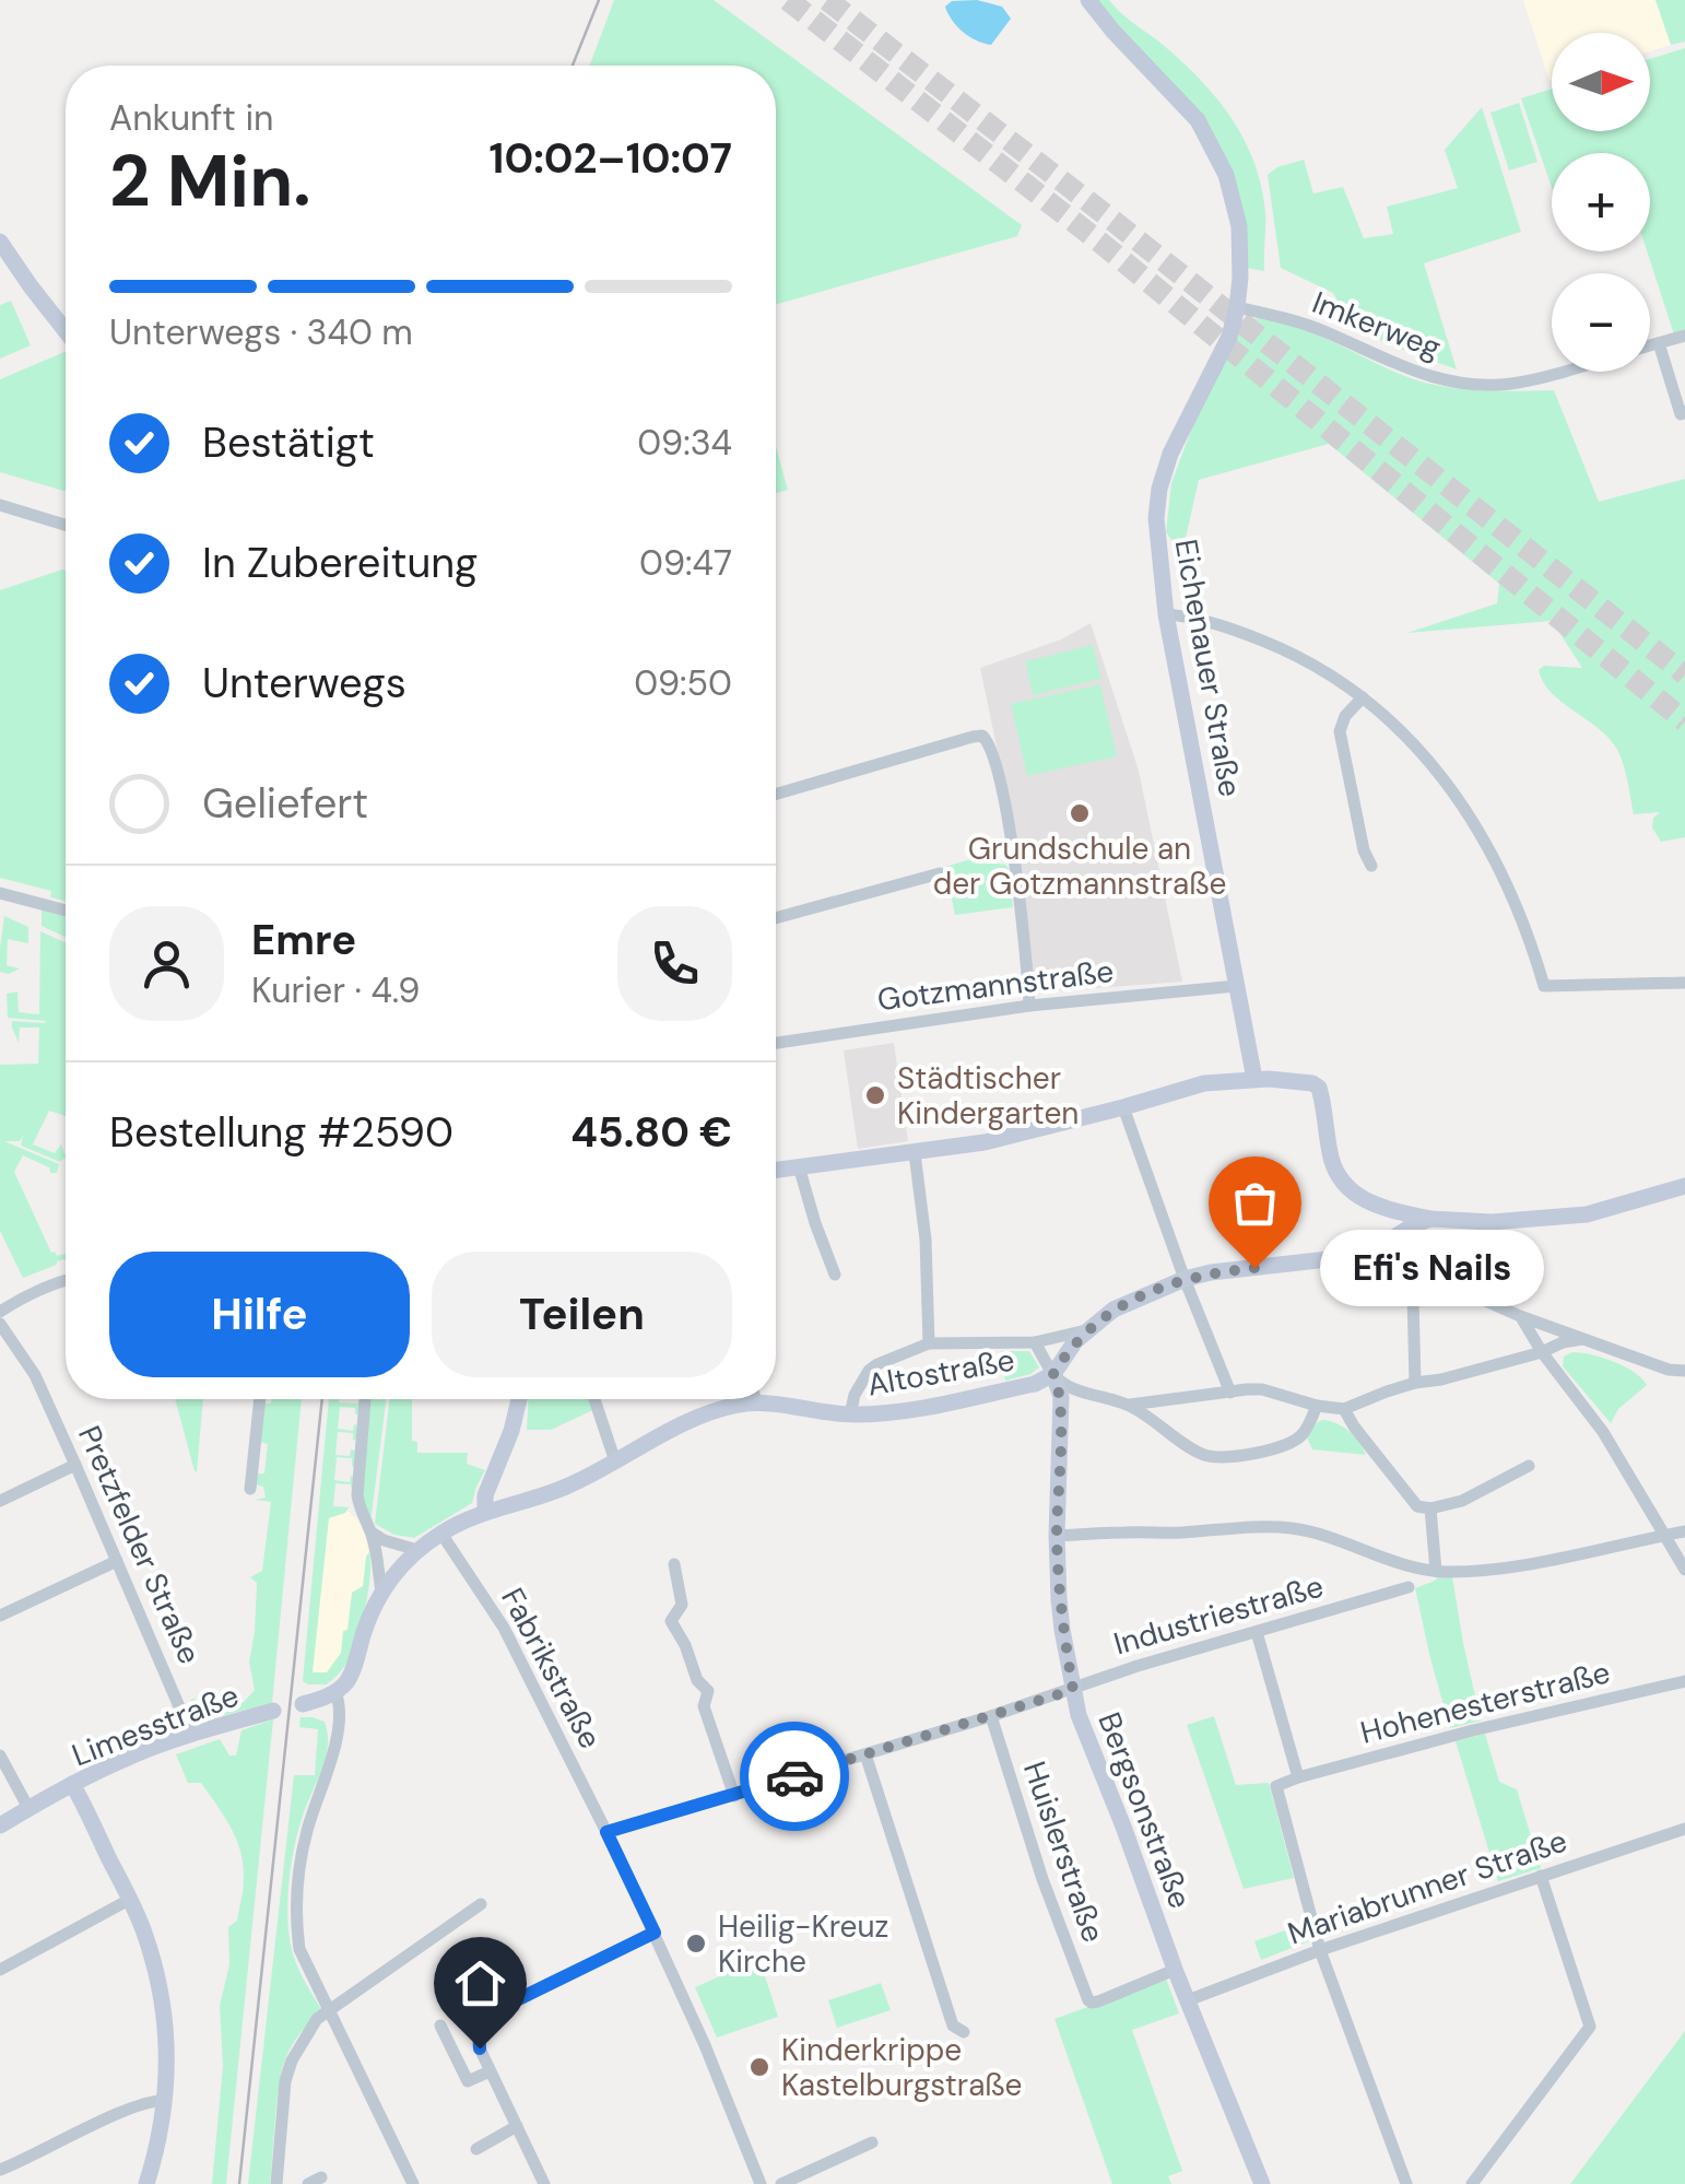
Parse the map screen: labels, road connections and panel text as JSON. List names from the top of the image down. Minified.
{"streets":{"street":["Imkerweg","Eichenauer Straße","Gotzmannstraße","Altostraße","Pretzfelder Straße","Industriestraße","Fabrikstraße","Hohenesterstraße","Limesstraße","Bergsonstraße","Huislerstraße","Mariabrunner Straße"]},"crossings":[["Imkerweg","Eichenauer Straße"],["Eichenauer Straße","Gotzmannstraße"],["Altostraße","Fabrikstraße"],["Altostraße","Bergsonstraße"],["Pretzfelder Straße","Limesstraße"],["Industriestraße","Fabrikstraße"],["Industriestraße","Bergsonstraße"],["Industriestraße","Huislerstraße"],["Bergsonstraße","Huislerstraße"],["Bergsonstraße","Mariabrunner Straße"]],"places":["Grundschule an der Gotzmannstraße","Städtischer Kindergarten","Efi's Nails","Heilig-Kreuz Kirche","Kinderkrippe Kastelburgstraße"],"north":"right","page":{"map_buttons":["+","−"],"heading":["2 Min.","Ankunft in","10:02–10:07"],"panel":["Emre","Kurier · 4.9","Bestellung #2590","45.80 €"],"bar":"Unterwegs · 340 m","list":[["Bestätigt","09:34"],["In Zubereitung","09:47"],["Unterwegs","09:50"],"Geliefert"],"bubble":"Efi's Nails","buttons":["Hilfe","Teilen"]}}
